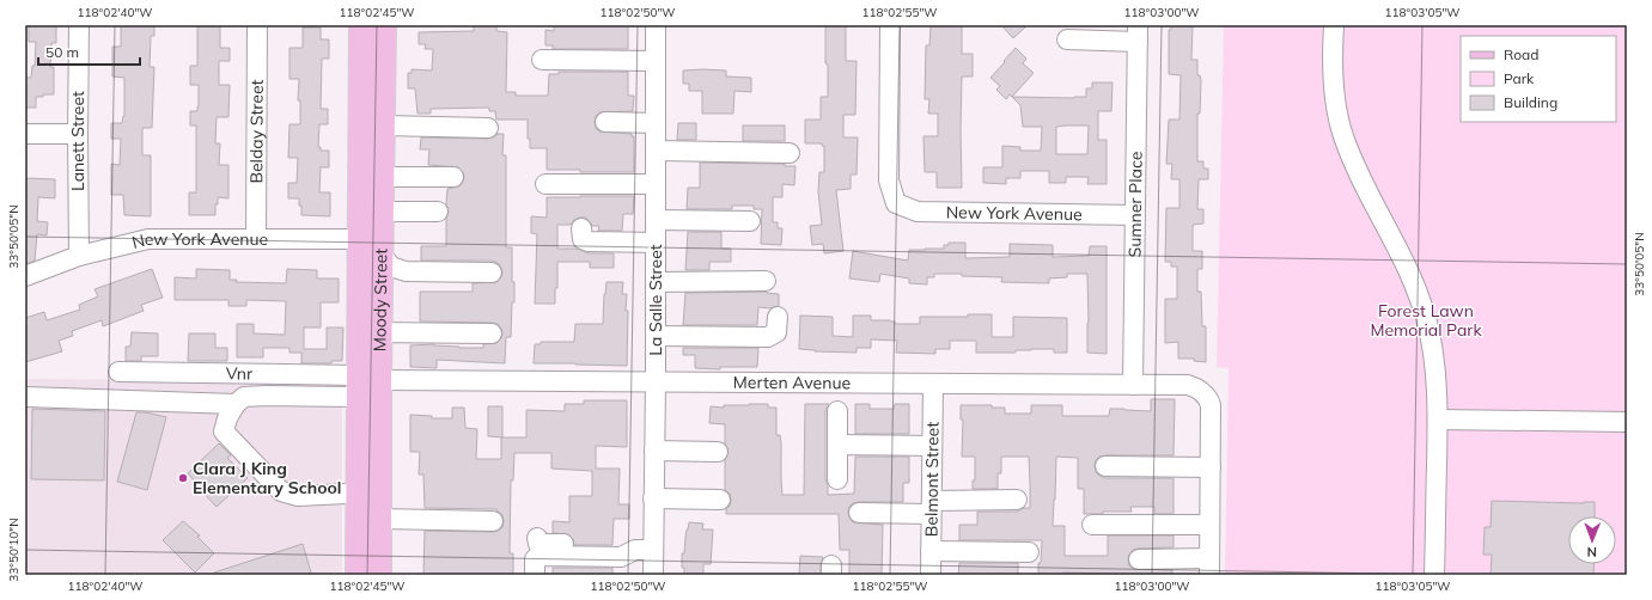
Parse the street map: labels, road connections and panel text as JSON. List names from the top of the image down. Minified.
{"streets":{"main road":["Moody Street"],"street":["Belday Street","Lanett Street","Sumner Place","New York Avenue","La Salle Street","Vnr","Merten Avenue","Belmont Street"]},"crossings":[["Belday Street","New York Avenue"],["Lanett Street","New York Avenue"],["Sumner Place","New York Avenue"],["Sumner Place","Merten Avenue"],["New York Avenue","Moody Street"],["Moody Street","Vnr"],["Moody Street","Merten Avenue"],["La Salle Street","Merten Avenue"],["Vnr","Merten Avenue"],["Merten Avenue","Belmont Street"]],"parks":["Forest Lawn Memorial Park"],"places":["Clara J King Elementary School"],"legend":["Road","Park","Building"],"scale_bar":"50 m","north":"bottom","coordinates":["118°02'40\"W","118°02'45\"W","118°02'50\"W","118°02'55\"W","118°03'00\"W","118°03'05\"W","33°50'05\"N","33°50'10\"N"]}
